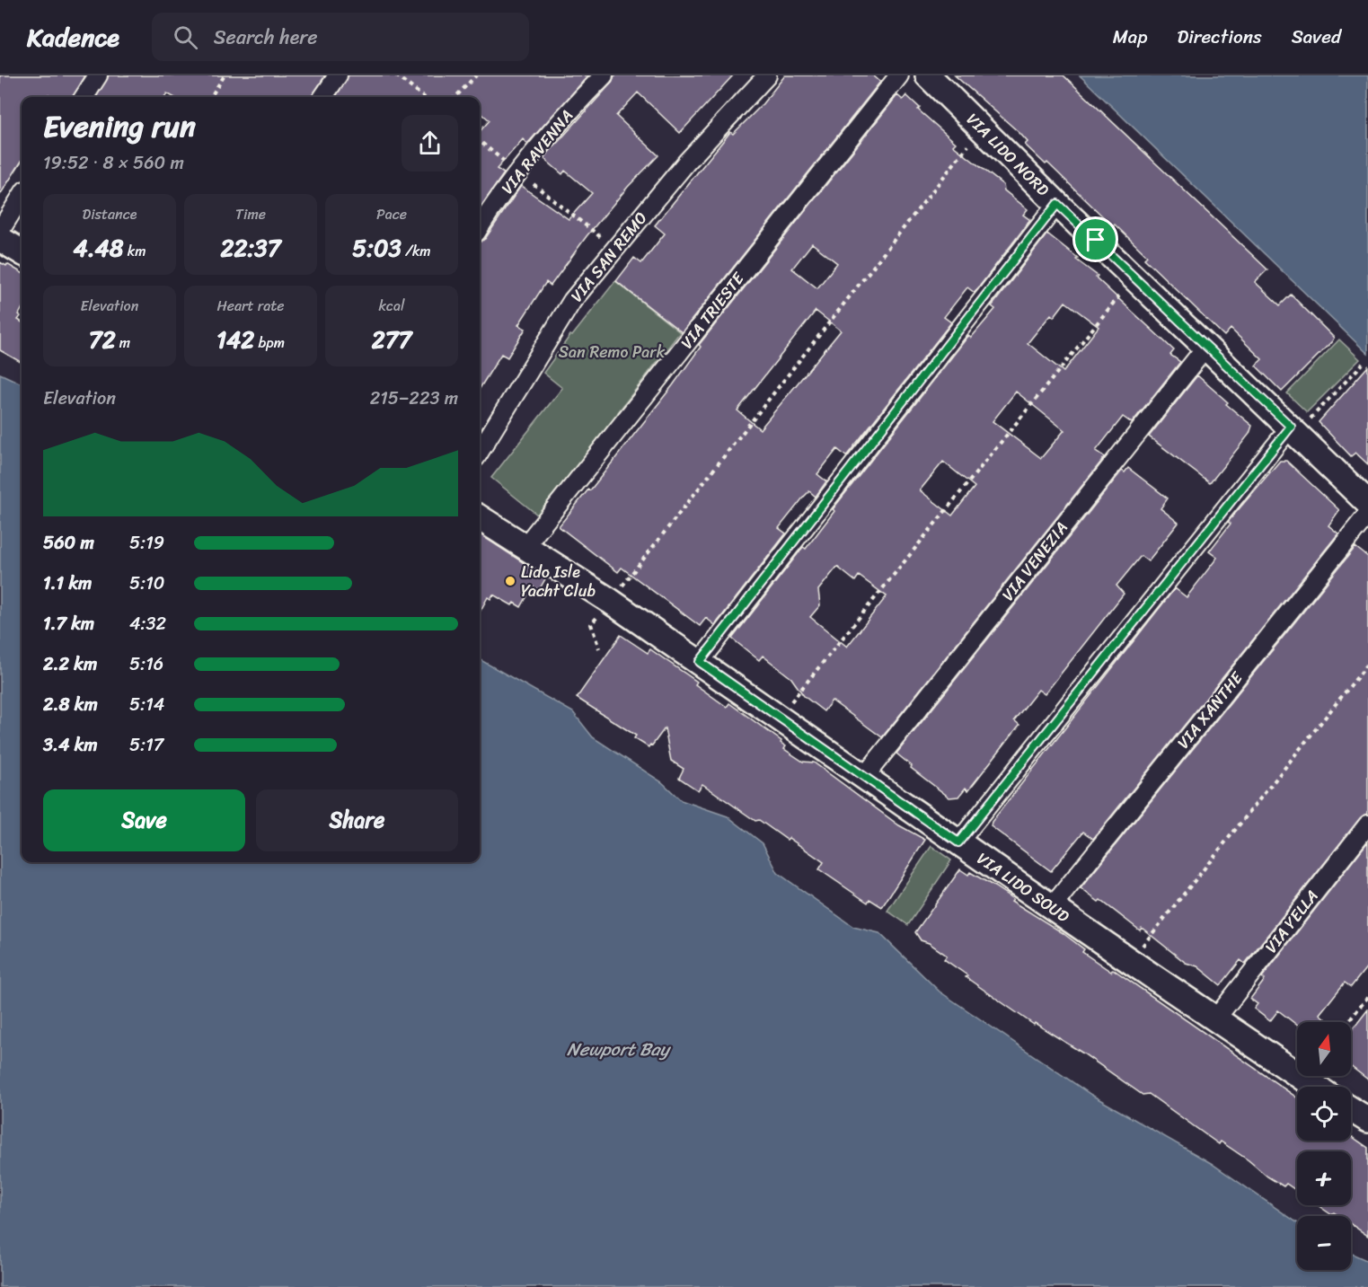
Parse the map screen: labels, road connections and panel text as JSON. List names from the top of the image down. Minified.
{"streets":{"street":["VIA RAVENNA","VIA LIDO NORD","VIA SAN REMO","VIA TRIESTE","VIA VENEZIA","VIA XANTHE","VIA LIDO SOUD","VIA YELLA"]},"crossings":[["VIA LIDO NORD","VIA VENEZIA"],["VIA TRIESTE","VIA LIDO SOUD"],["VIA VENEZIA","VIA LIDO SOUD"],["VIA XANTHE","VIA LIDO SOUD"],["VIA LIDO SOUD","VIA YELLA"]],"water":["Newport Bay"],"parks":["San Remo Park"],"places":["Lido Isle Yacht Club"],"north":"top","page":{"header":"Kadence","search":"Search here","nav":["Map","Directions","Saved"],"heading":["Evening run","19:52 · 8 × 560 m"],"stats":[["Distance","4.48 km"],["Time","22:37"],["Pace","5:03 /km"],["Elevation","72 m"],["Heart rate","142 bpm"],["kcal","277"]],"chart":["Elevation","215–223 m"],"list":[{"name":"560 m","note":"5:19"},{"name":"1.1 km","note":"5:10"},{"name":"1.7 km","note":"4:32"},{"name":"2.2 km","note":"5:16"},{"name":"2.8 km","note":"5:14"},{"name":"3.4 km","note":"5:17"}],"buttons":["Save","Share"],"map_buttons":["+","−"]}}
